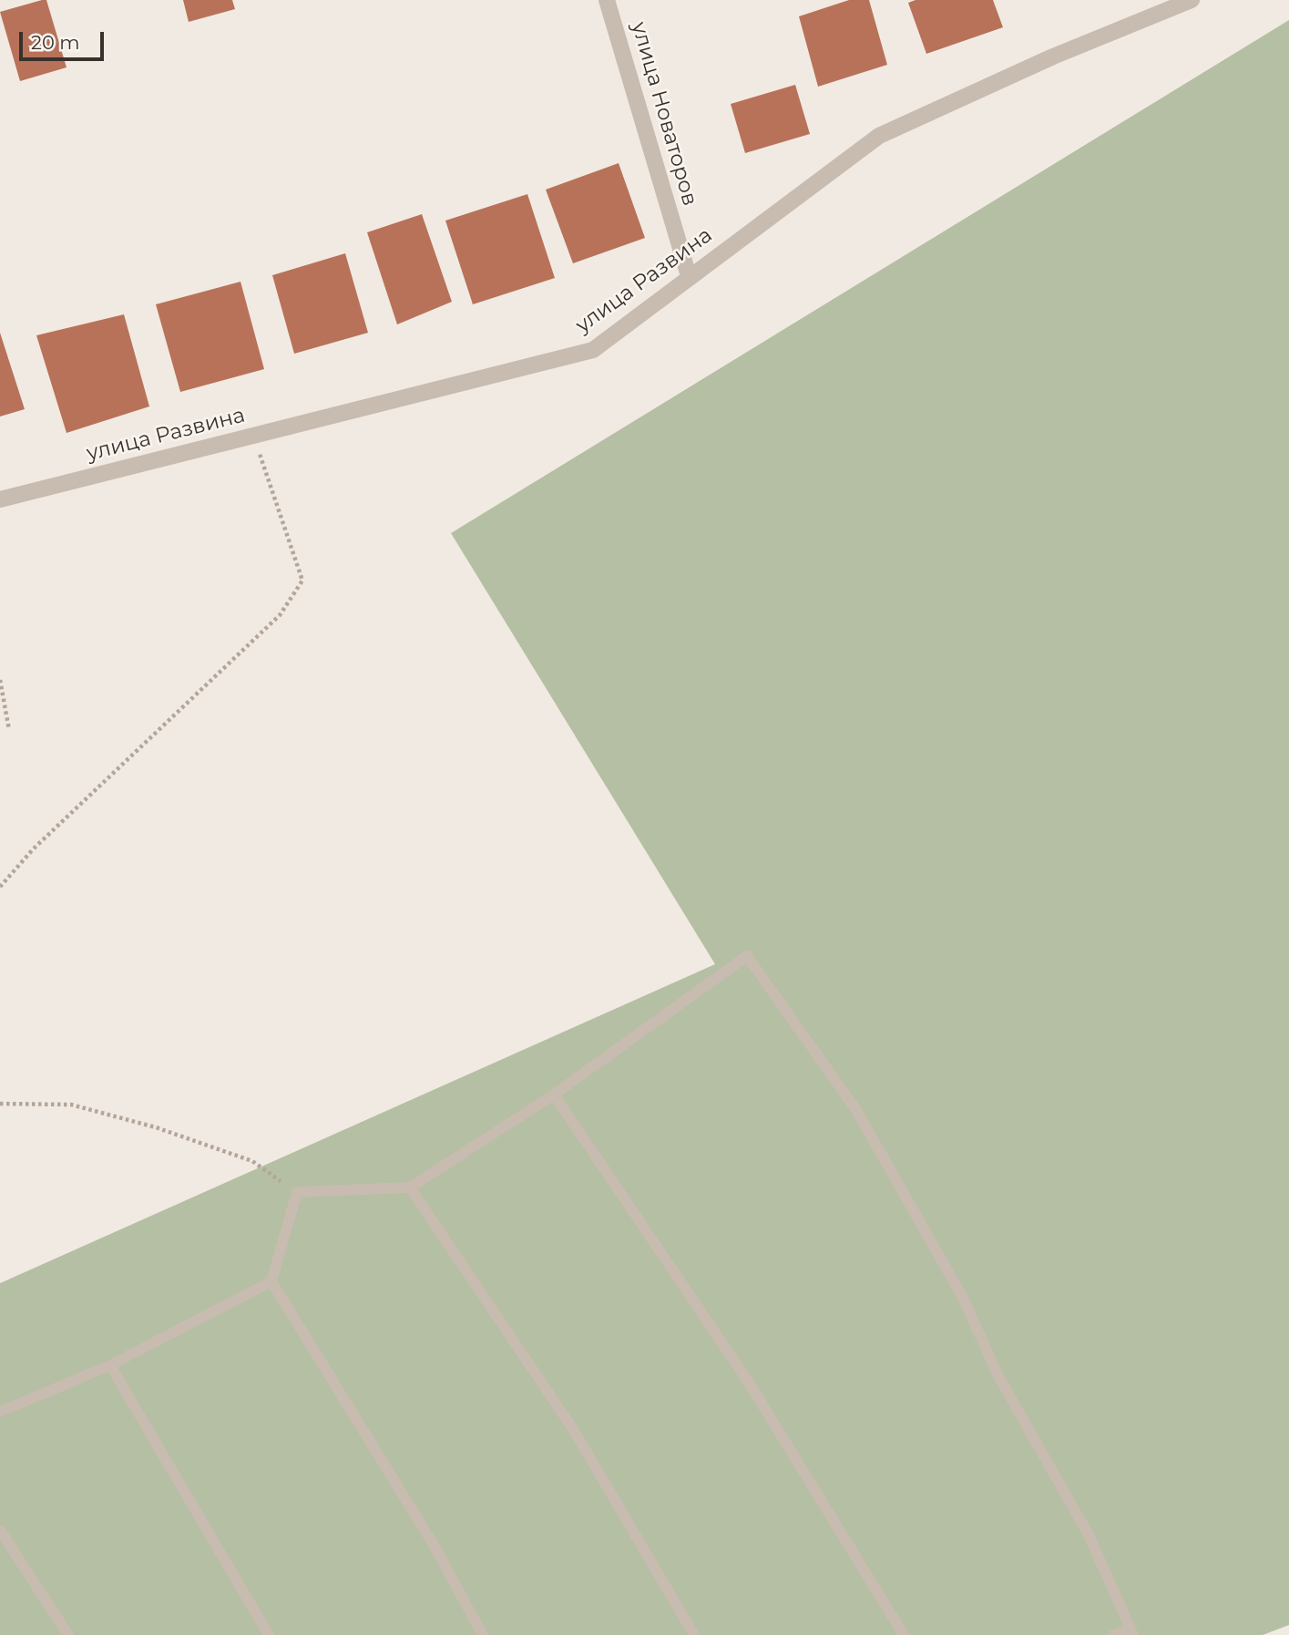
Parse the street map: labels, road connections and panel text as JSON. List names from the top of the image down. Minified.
{"streets":{"street":["улица Новаторов","улица Развина"]},"crossings":[["улица Новаторов","улица Развина"]],"scale_bar":"20 m"}
